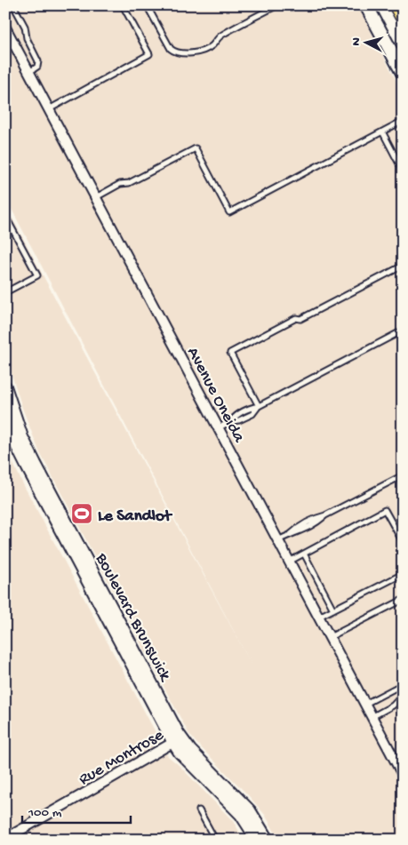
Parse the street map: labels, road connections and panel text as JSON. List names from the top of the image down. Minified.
{"streets":{"street":["Avenue Oneida","Boulevard Brunswick","Rue Montrose"]},"crossings":[["Boulevard Brunswick","Rue Montrose"]],"places":{"sports":["Le Sandlot"]},"scale_bar":"100 m","north":"left"}
